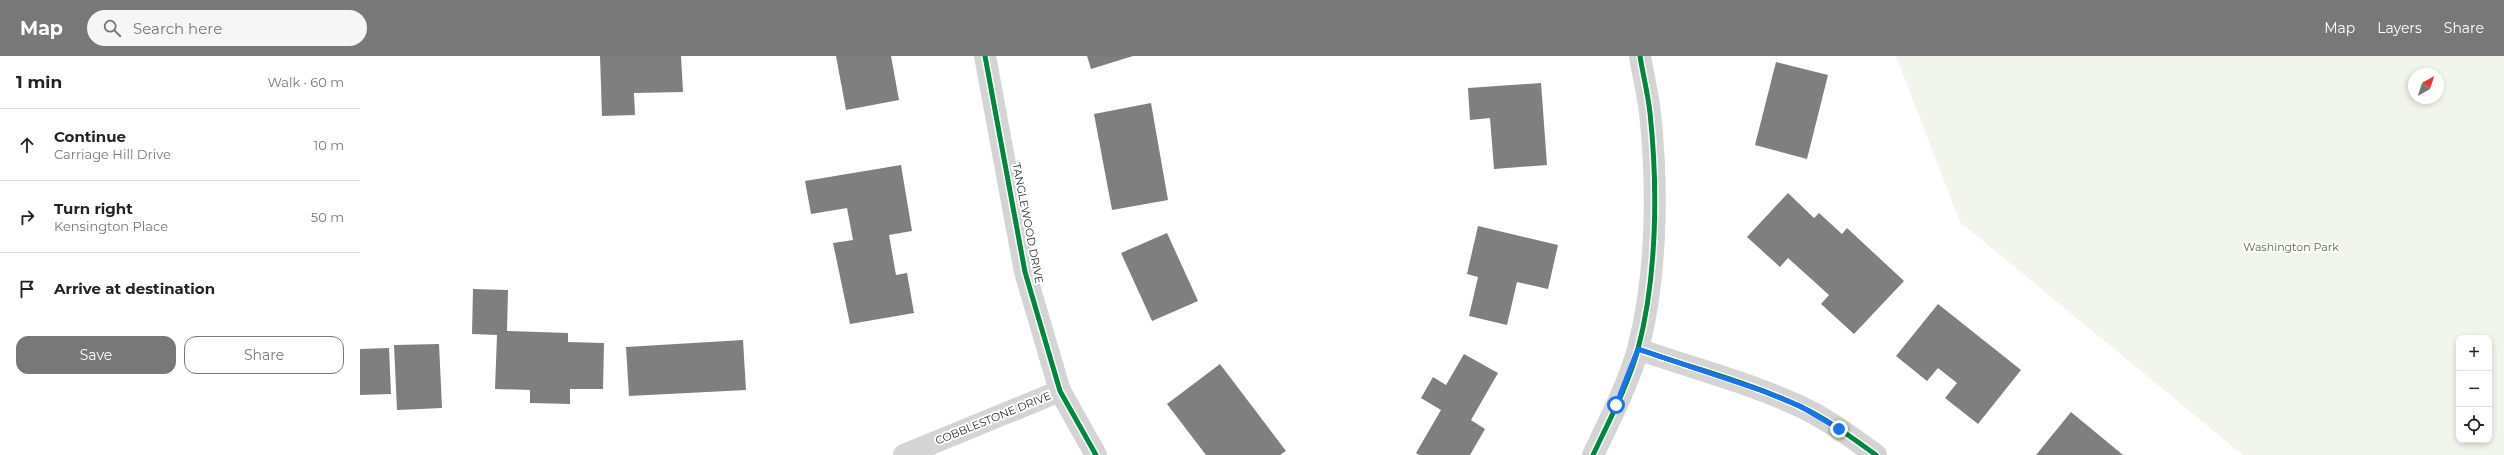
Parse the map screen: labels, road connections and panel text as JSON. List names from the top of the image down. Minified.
{"streets":{"street":["TANGLEWOOD DRIVE","COBBLESTONE DRIVE"]},"crossings":[["TANGLEWOOD DRIVE","COBBLESTONE DRIVE"]],"parks":["Washington Park"],"north":"top right","page":{"header":"Map","search":"Search here","nav":["Map","Layers","Share"],"heading":["1 min","Walk · 60 m"],"list":[["Continue","Carriage Hill Drive","10 m"],["Turn right","Kensington Place","50 m"],"Arrive at destination"],"buttons":["Save","Share"],"map_buttons":["+","−"]}}
